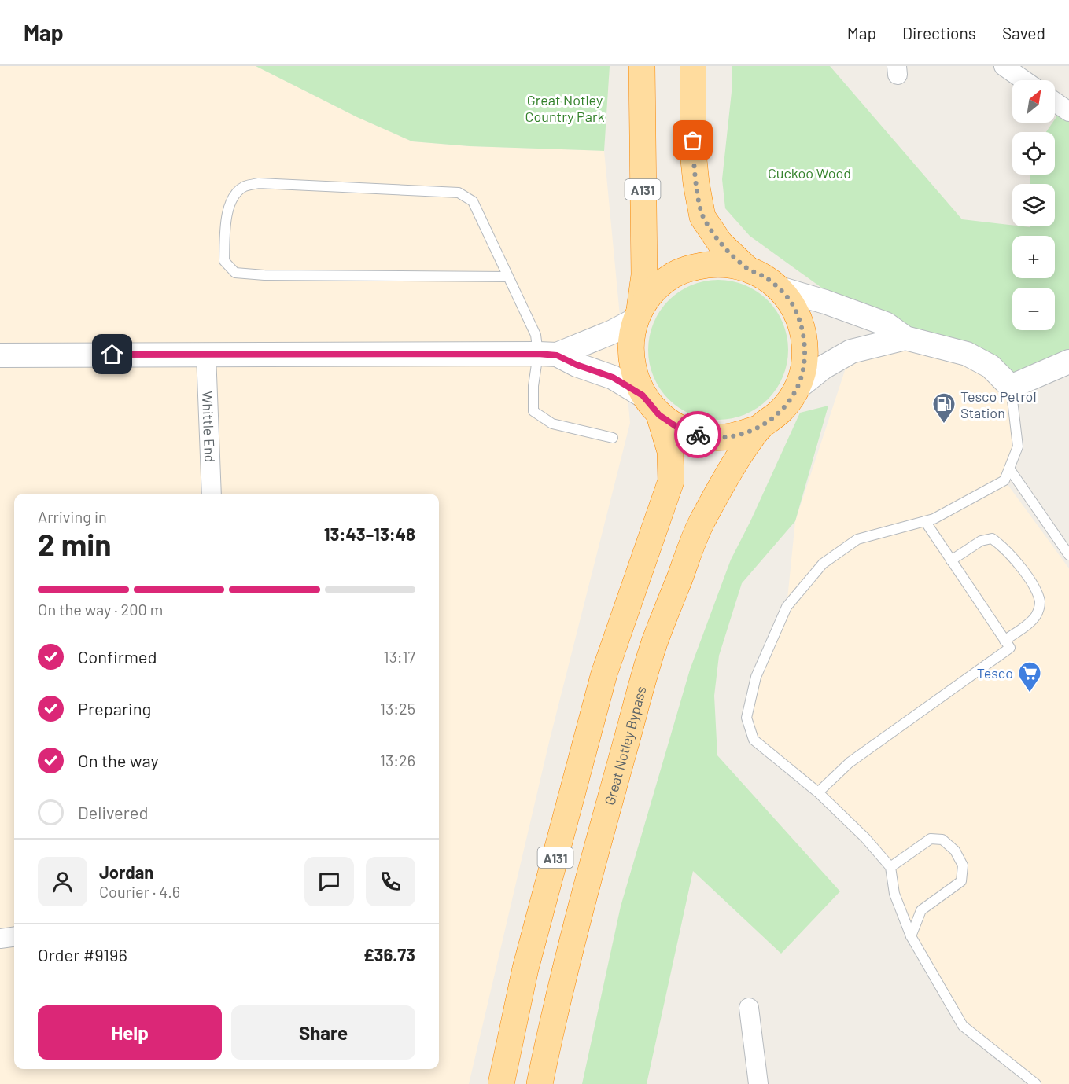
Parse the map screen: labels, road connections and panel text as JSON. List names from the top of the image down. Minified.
{"streets":{"highway":["A131","Great Notley Bypass"],"street":["Whittle End"]},"parks":["Great Notley Country Park","Cuckoo Wood"],"places":{"fuel station":["Tesco Petrol Station"],"supermarket":["Tesco"]},"north":"top right","page":{"header":"Map","nav":["Map","Directions","Saved"],"map_buttons":["+","−"],"heading":["2 min","Arriving in","13:43–13:48"],"panel":["Jordan","Courier · 4.6","Order #9196","£36.73"],"bar":"On the way · 200 m","list":[["Confirmed","13:17"],["Preparing","13:25"],["On the way","13:26"],"Delivered"],"buttons":["Help","Share"]}}
